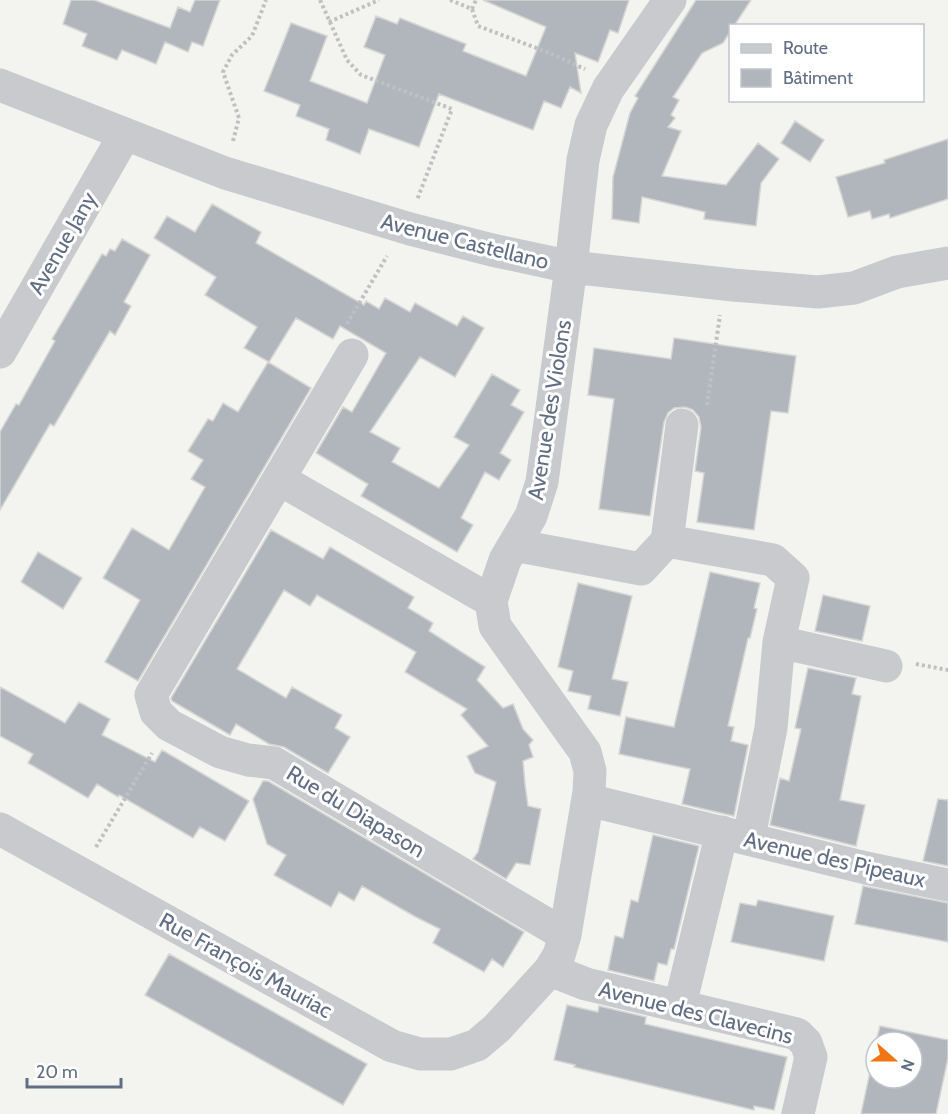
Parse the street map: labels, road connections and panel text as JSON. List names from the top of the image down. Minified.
{"streets":{"street":["Avenue Castellano","Avenue Jany","Avenue des Violons","Rue du Diapason","Avenue des Pipeaux","Rue François Mauriac","Avenue des Clavecins"]},"crossings":[["Avenue Castellano","Avenue Jany"],["Avenue Castellano","Avenue des Violons"],["Avenue des Pipeaux","Avenue des Clavecins"],["Rue François Mauriac","Avenue des Clavecins"]],"legend":["Route","Bâtiment"],"scale_bar":"20 m","north":"right"}
